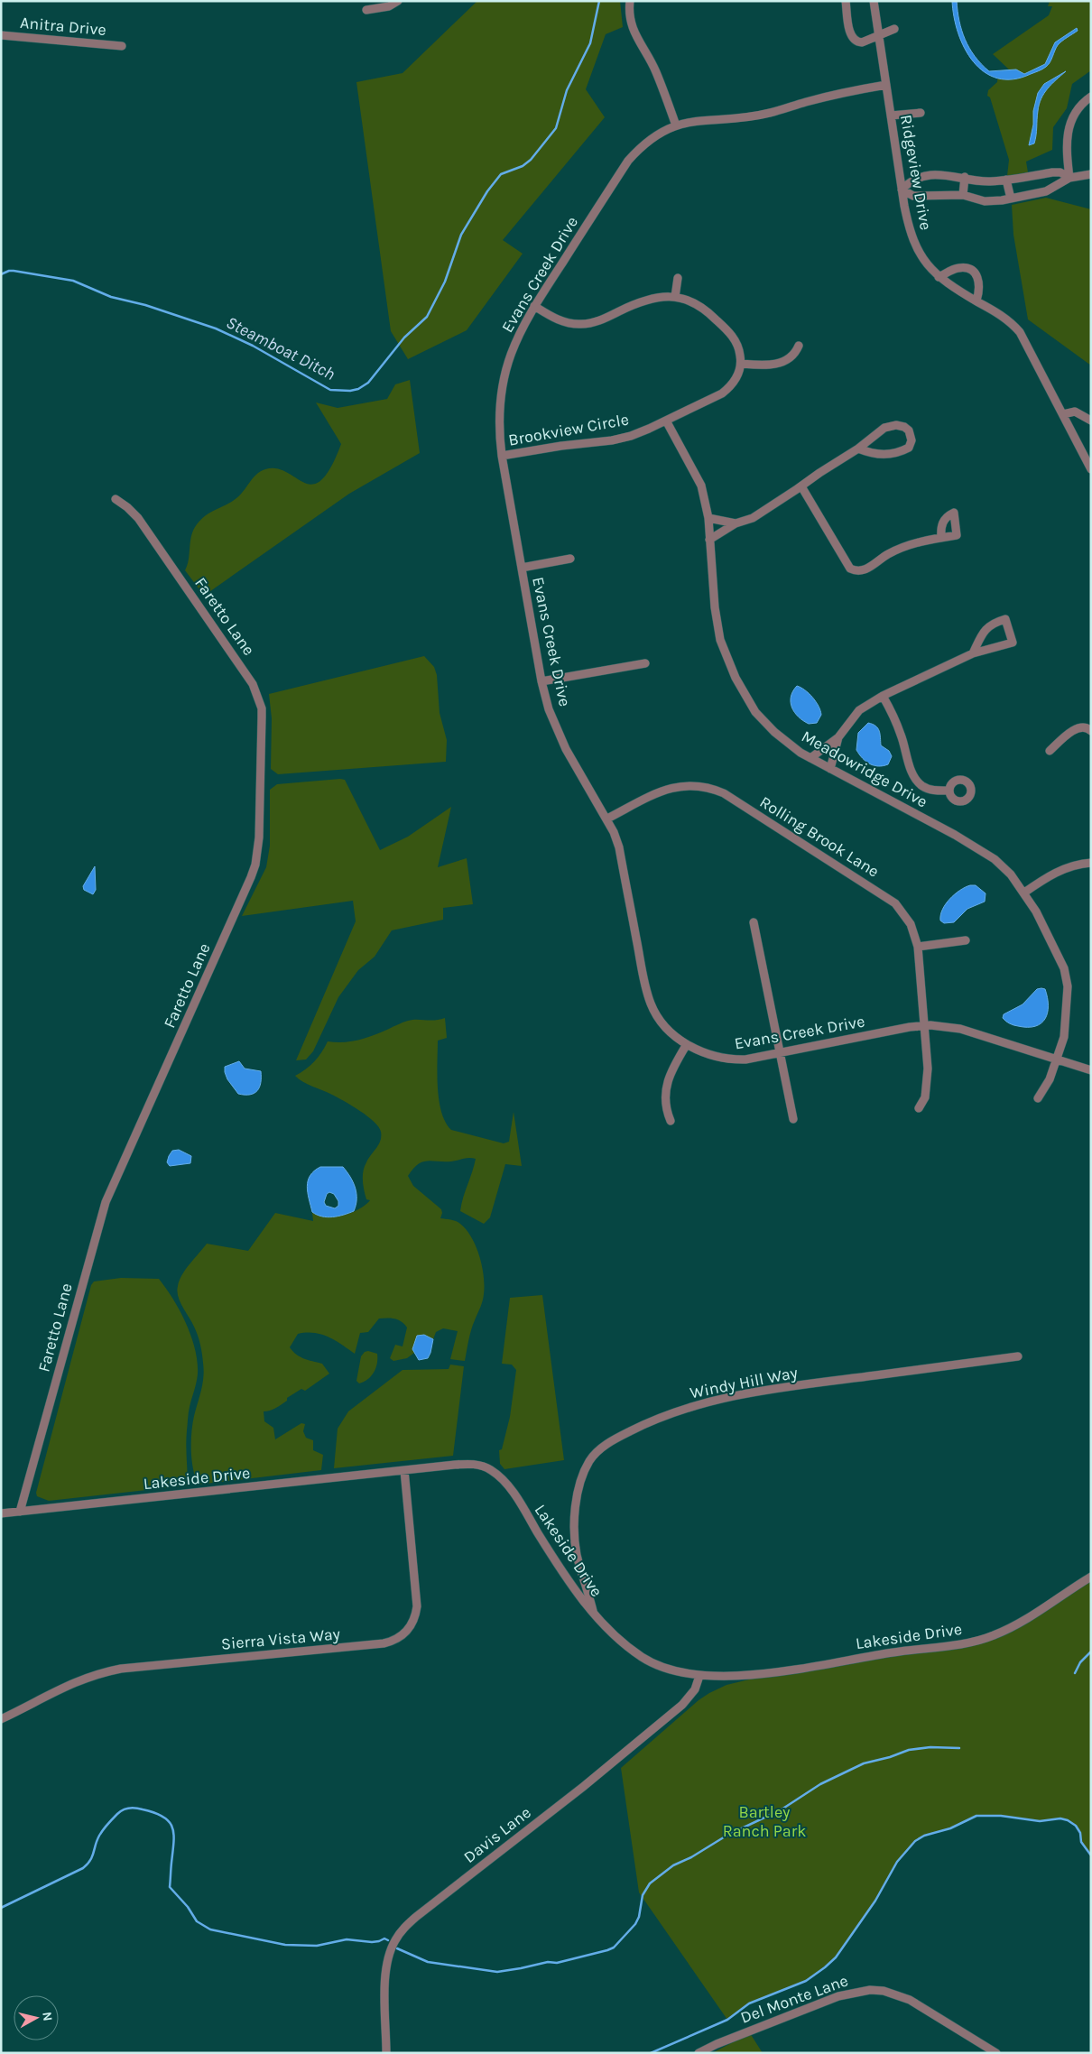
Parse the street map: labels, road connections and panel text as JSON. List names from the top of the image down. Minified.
{"streets":{"street":["Anitra Drive","Ridgeview Drive","Evans Creek Drive","Brookview Circle","Faretto Lane","Meadowridge Drive","Rolling Brook Lane","Windy Hill Way","Lakeside Drive","Sierra Vista Way","Davis Lane","Del Monte Lane"]},"crossings":[["Ridgeview Drive","Evans Creek Drive"],["Evans Creek Drive","Brookview Circle"],["Evans Creek Drive","Meadowridge Drive"],["Evans Creek Drive","Rolling Brook Lane"],["Brookview Circle","Meadowridge Drive"],["Faretto Lane","Lakeside Drive"],["Windy Hill Way","Lakeside Drive"],["Lakeside Drive","Sierra Vista Way"],["Lakeside Drive","Davis Lane"]],"water":["Steamboat Ditch"],"parks":["Bartley Ranch Park"],"north":"right"}
